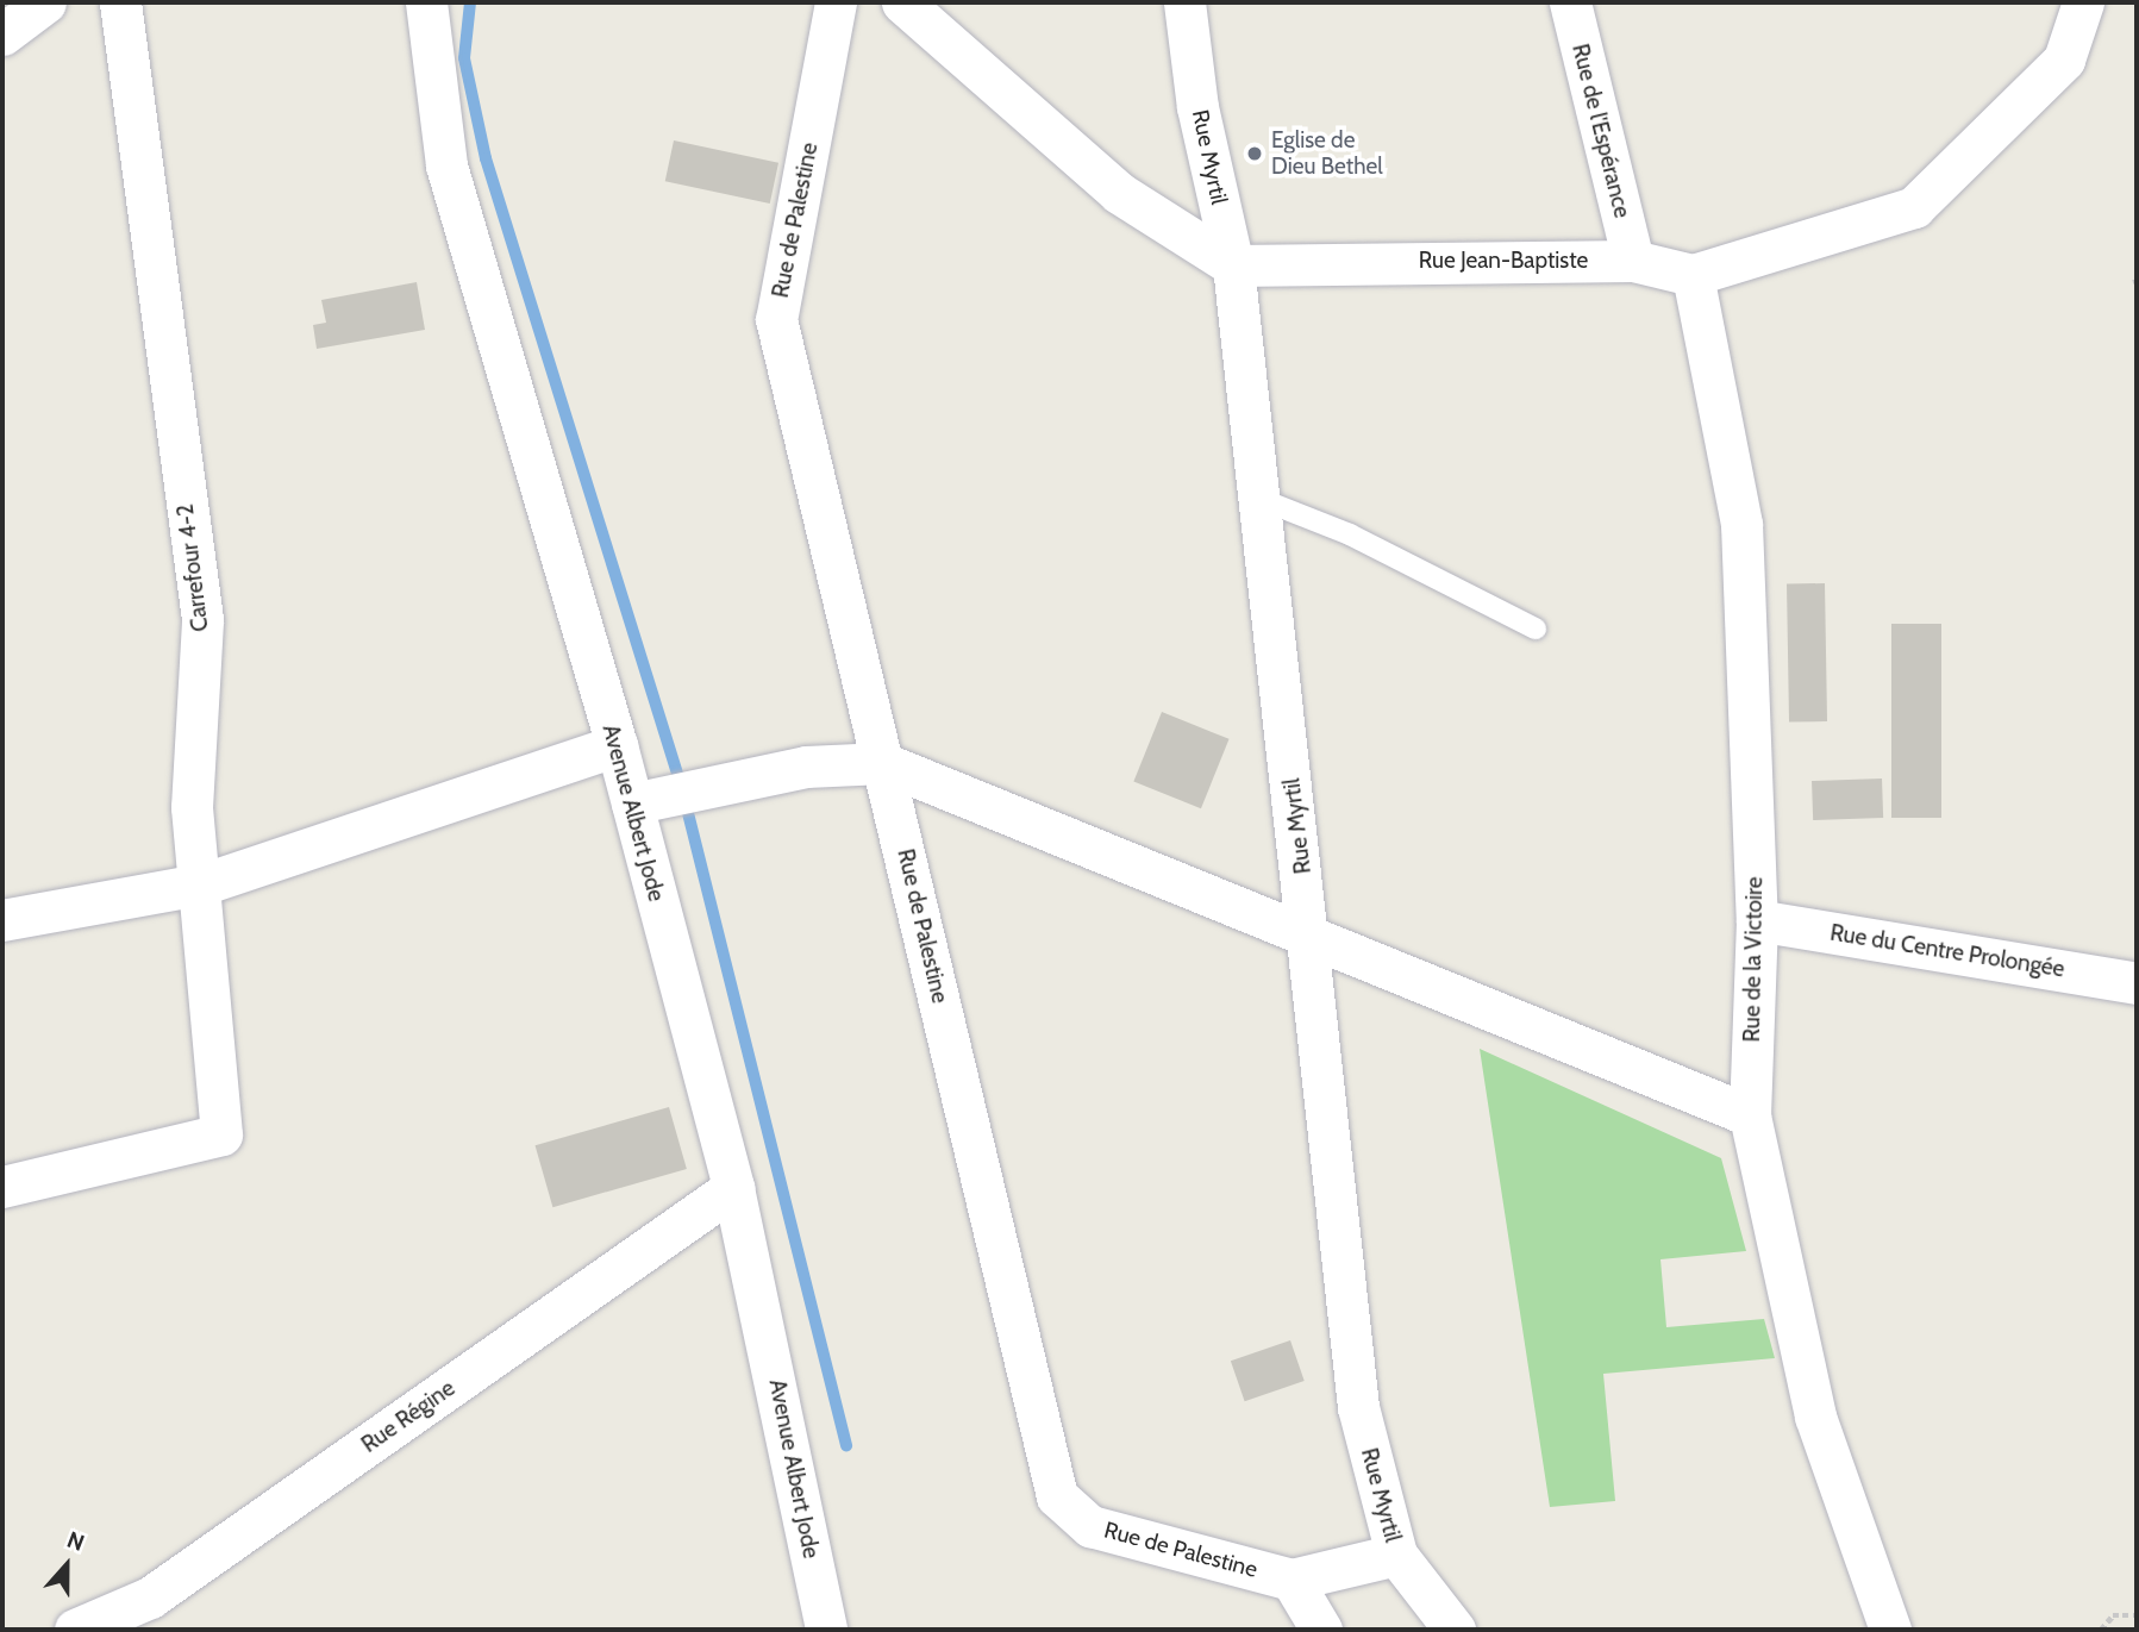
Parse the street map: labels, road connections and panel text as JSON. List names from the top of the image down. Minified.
{"streets":{"street":["Rue de l'Espérance","Rue Myrtil","Rue de Palestine","Rue Jean-Baptiste","Carrefour 4-2","Avenue Albert Jode","Rue du Centre Prolongée","Rue de la Victoire","Rue Régine"]},"crossings":[["Rue de l'Espérance","Rue Jean-Baptiste"],["Rue Myrtil","Rue de Palestine"],["Rue Myrtil","Rue Jean-Baptiste"],["Rue Jean-Baptiste","Rue de la Victoire"],["Avenue Albert Jode","Rue Régine"],["Rue du Centre Prolongée","Rue de la Victoire"]],"places":["Eglise de Dieu Bethel"],"north":"top"}
